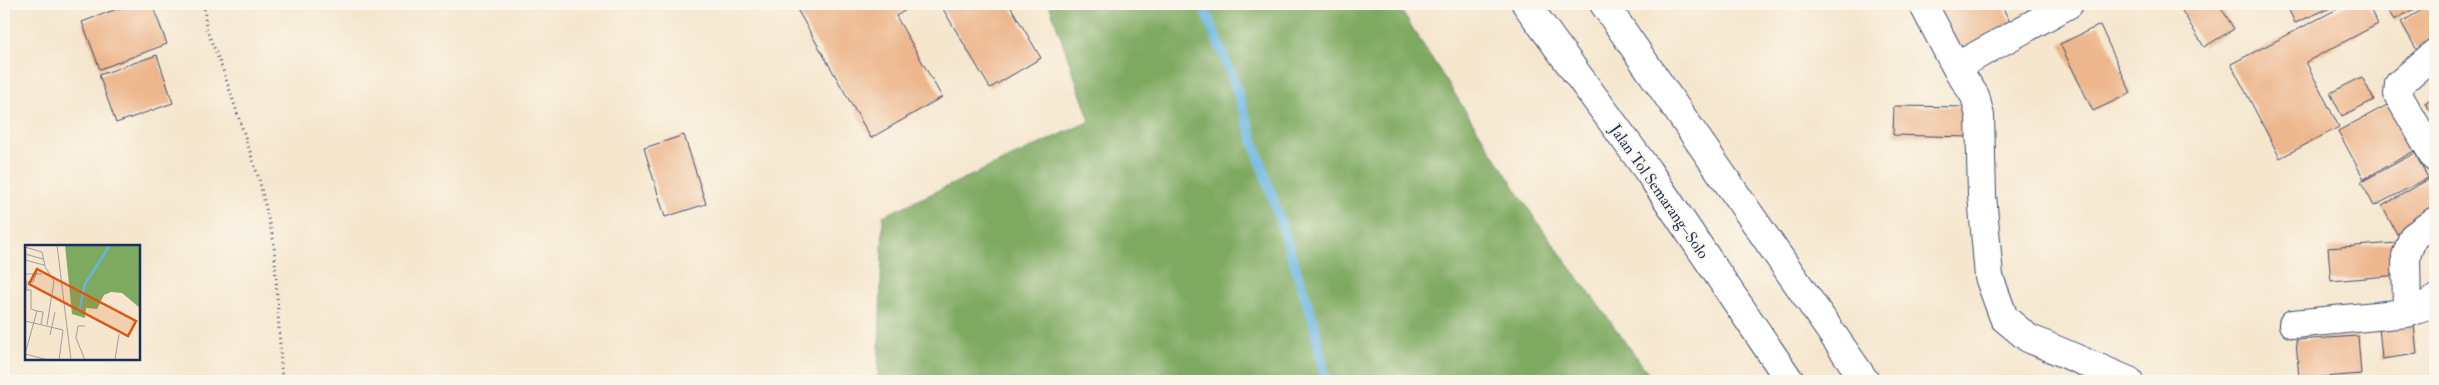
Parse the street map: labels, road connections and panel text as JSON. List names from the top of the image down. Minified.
{"streets":{"main road":["Jalan Tol Semarang–Solo"]}}
